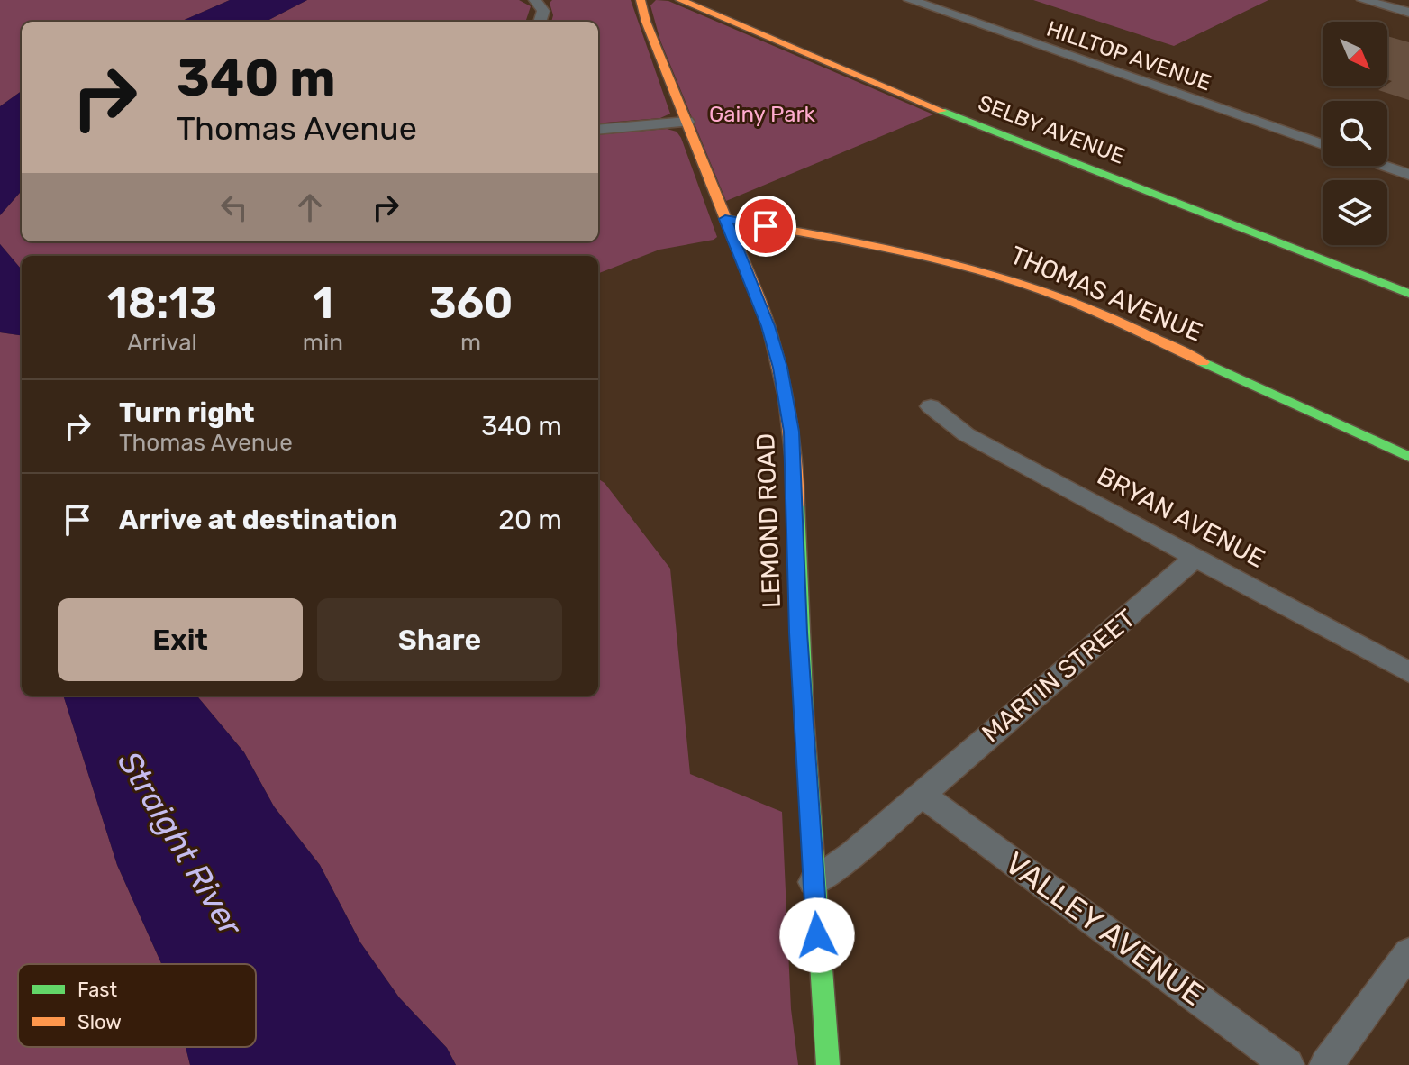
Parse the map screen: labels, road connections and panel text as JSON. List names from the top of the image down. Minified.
{"streets":{"street":["HILLTOP AVENUE","SELBY AVENUE","THOMAS AVENUE","BRYAN AVENUE","LEMOND ROAD","MARTIN STREET","VALLEY AVENUE"]},"crossings":[["THOMAS AVENUE","LEMOND ROAD"],["BRYAN AVENUE","MARTIN STREET"],["LEMOND ROAD","MARTIN STREET"],["MARTIN STREET","VALLEY AVENUE"]],"water":["Straight River"],"parks":["Gainy Park"],"legend":["Fast","Slow"],"north":"bottom right","page":{"turn":["340 m","Thomas Avenue"],"eta":["18:13","Arrival","1","min","360","m"],"list":[{"name":"Turn right","note":"Thomas Avenue","value":"340 m"},{"name":"Arrive at destination","value":"20 m"}],"buttons":["Exit","Share"]}}
